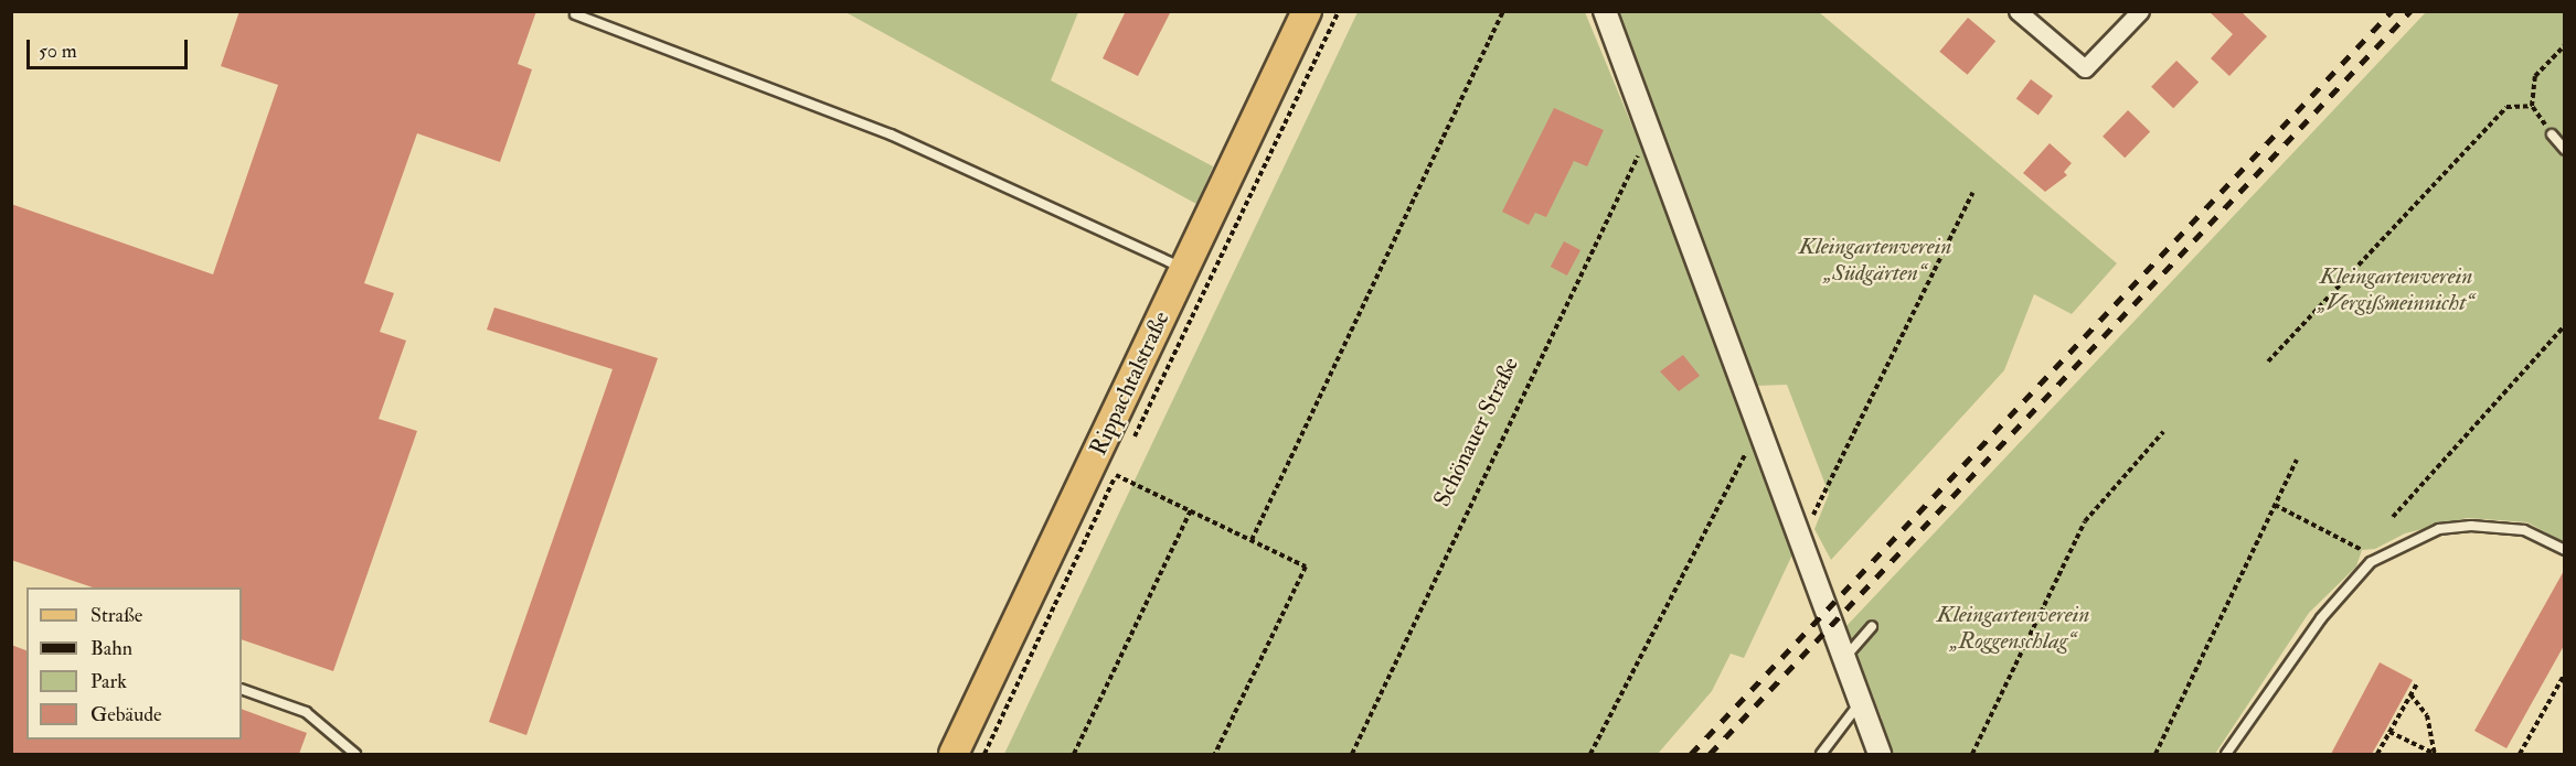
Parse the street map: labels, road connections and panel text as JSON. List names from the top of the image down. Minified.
{"streets":{"main road":["Rippachtalstraße"],"path":["Schönauer Straße"]},"parks":["Kleingartenverein „Südgärten“","Kleingartenverein „Vergißmeinnicht“","Kleingartenverein „Roggenschlag“"],"legend":["Straße","Bahn","Park","Gebäude"],"scale_bar":"50 m"}
